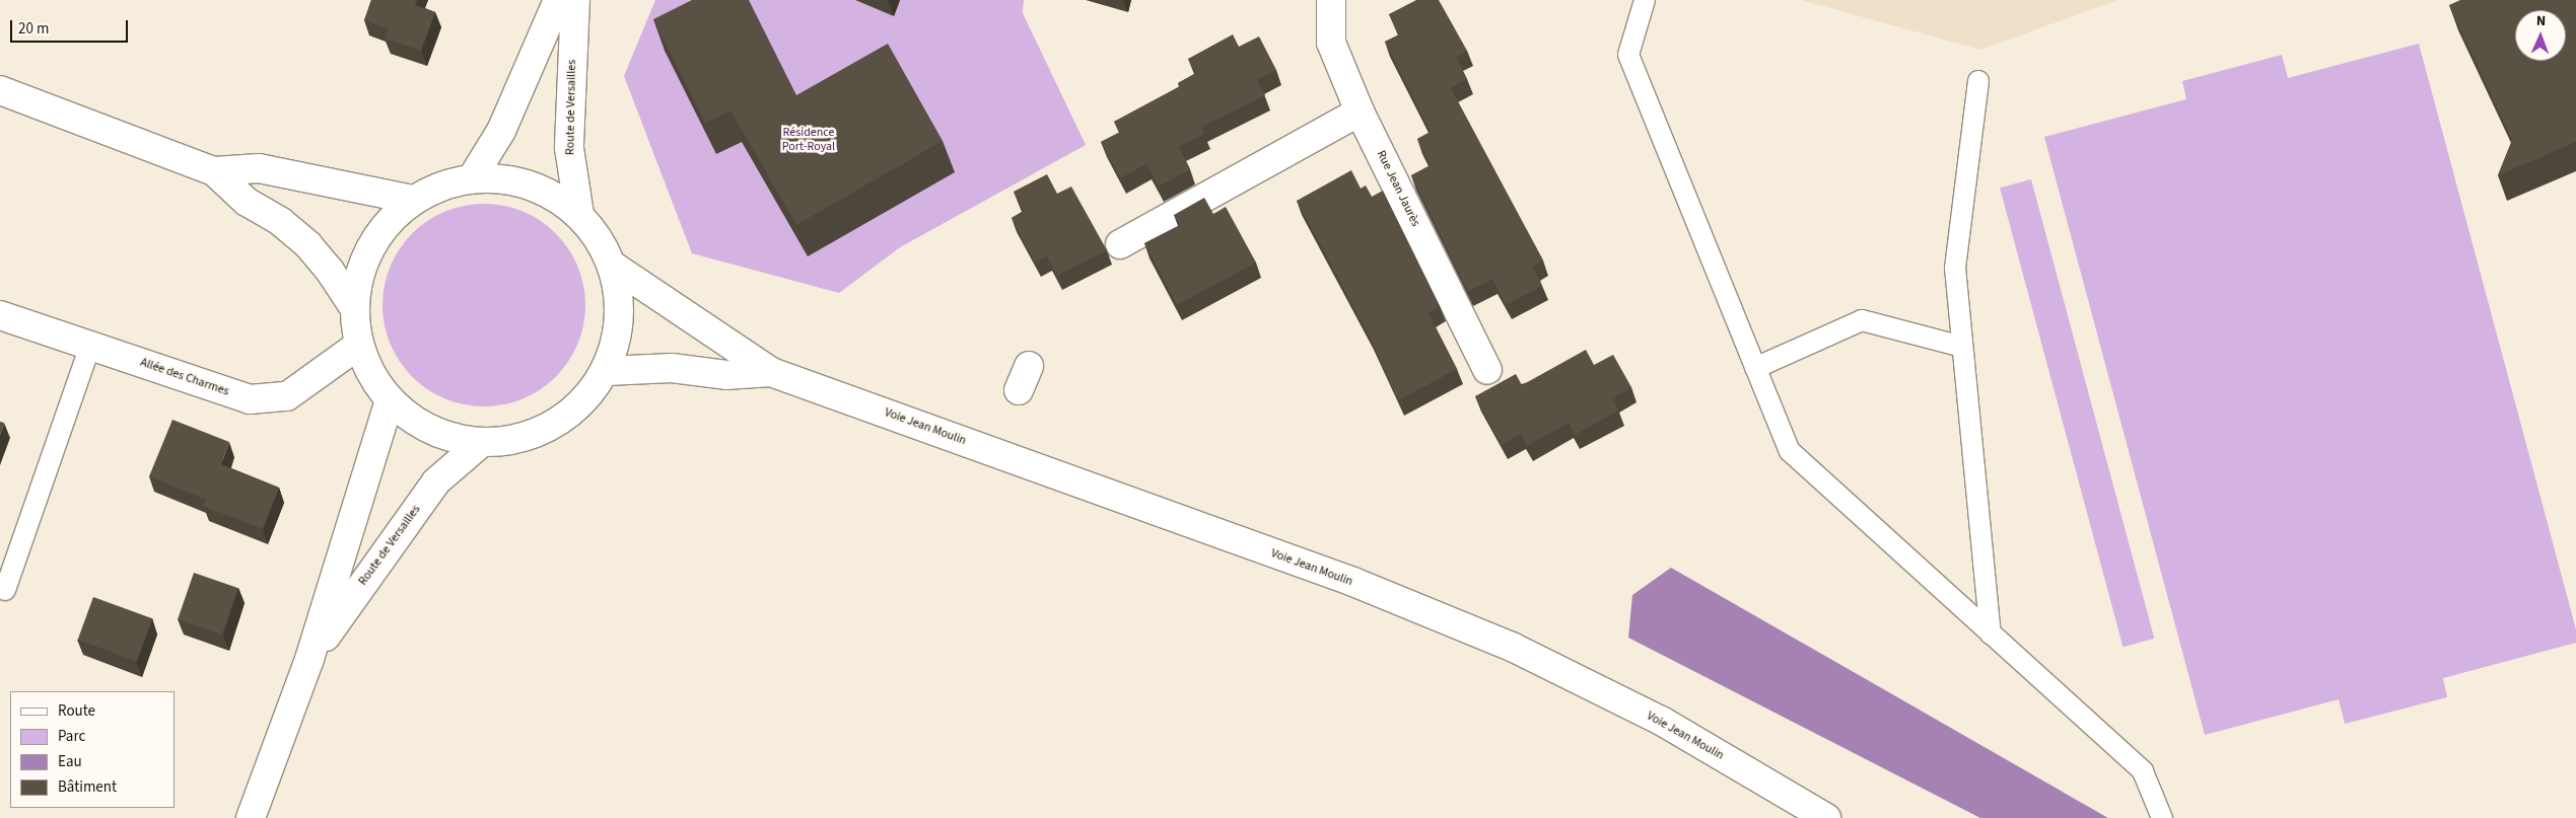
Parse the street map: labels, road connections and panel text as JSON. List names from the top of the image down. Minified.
{"streets":{"main road":["Route de Versailles","Rue Jean Jaurès","Allée des Charmes","Voie Jean Moulin"]},"parks":["Résidence Port-Royal"],"legend":["Route","Parc","Eau","Bâtiment"],"scale_bar":"20 m","north":"top"}
